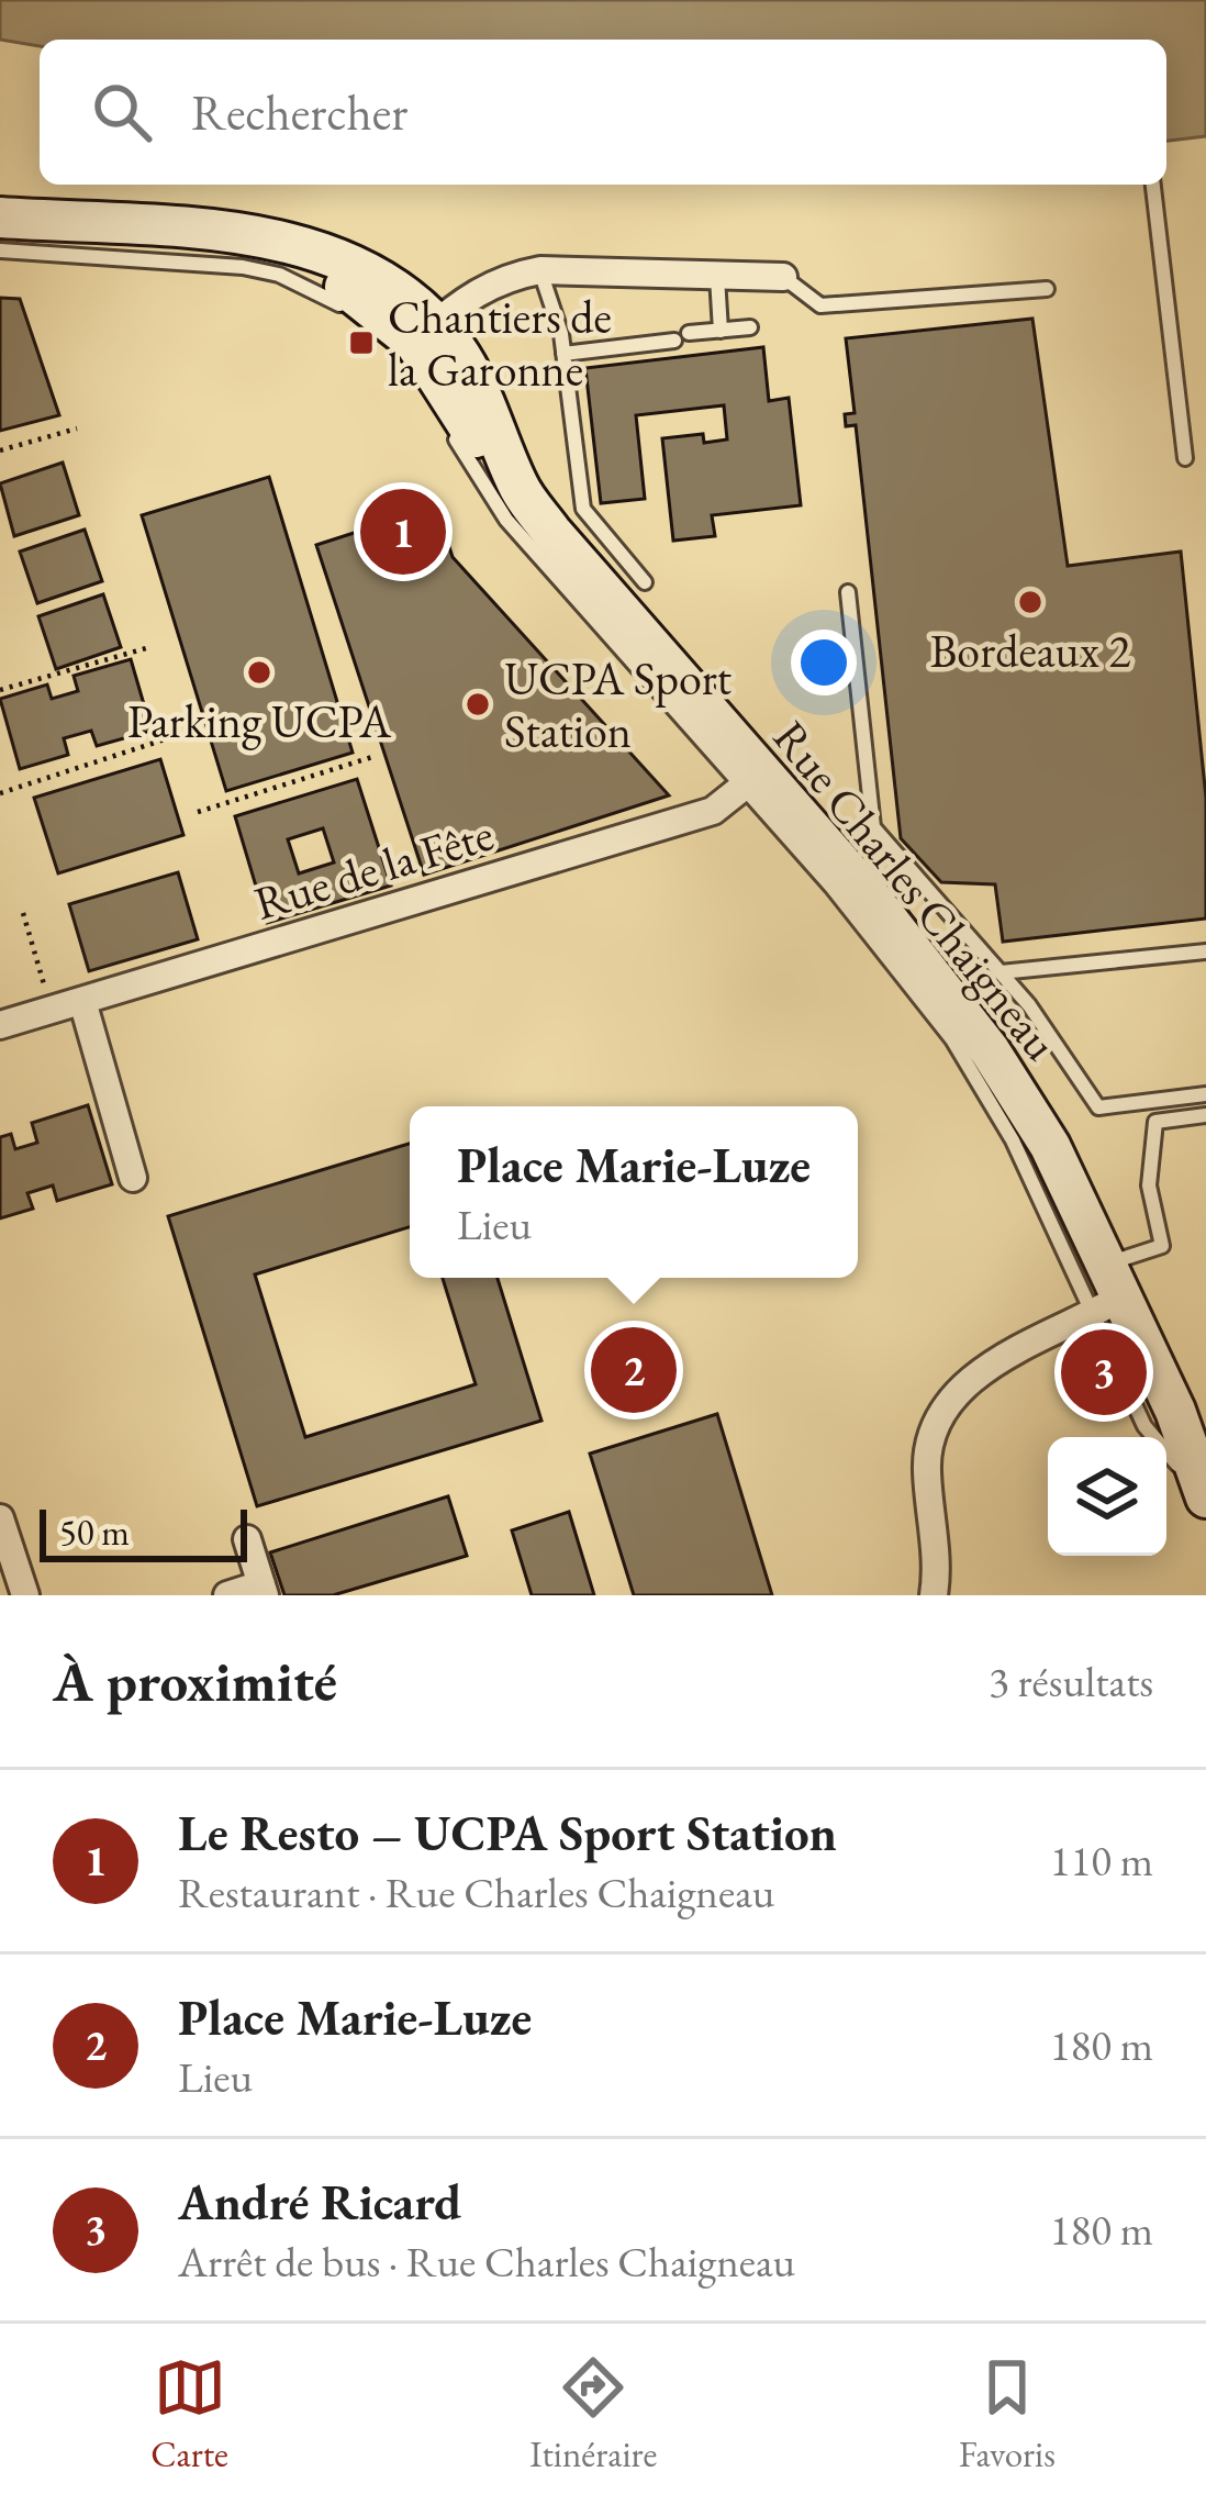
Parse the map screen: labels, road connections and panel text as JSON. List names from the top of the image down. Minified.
{"streets":{"main road":["Rue Charles Chaigneau"],"street":["Rue de la Fête"]},"crossings":[["Rue de la Fête","Rue Charles Chaigneau"]],"places":{"transit":["Chantiers de la Garonne"],"other":["Bordeaux 2","Parking UCPA","UCPA Sport Station"]},"scale_bar":"50 m","page":{"search":"Rechercher","pins":["1","2","3"],"popup":["Place Marie-Luze","Lieu"],"scale":"50 m","heading":["À proximité","3 résultats"],"list":[{"mark":"1","name":"Le Resto – UCPA Sport Station","note":"Restaurant · Rue Charles Chaigneau","value":"110 m"},{"mark":"2","name":"Place Marie-Luze","note":"Lieu","value":"180 m"},{"mark":"3","name":"André Ricard","note":"Arrêt de bus · Rue Charles Chaigneau","value":"180 m"}],"nav":["Carte","Itinéraire","Favoris"]}}
